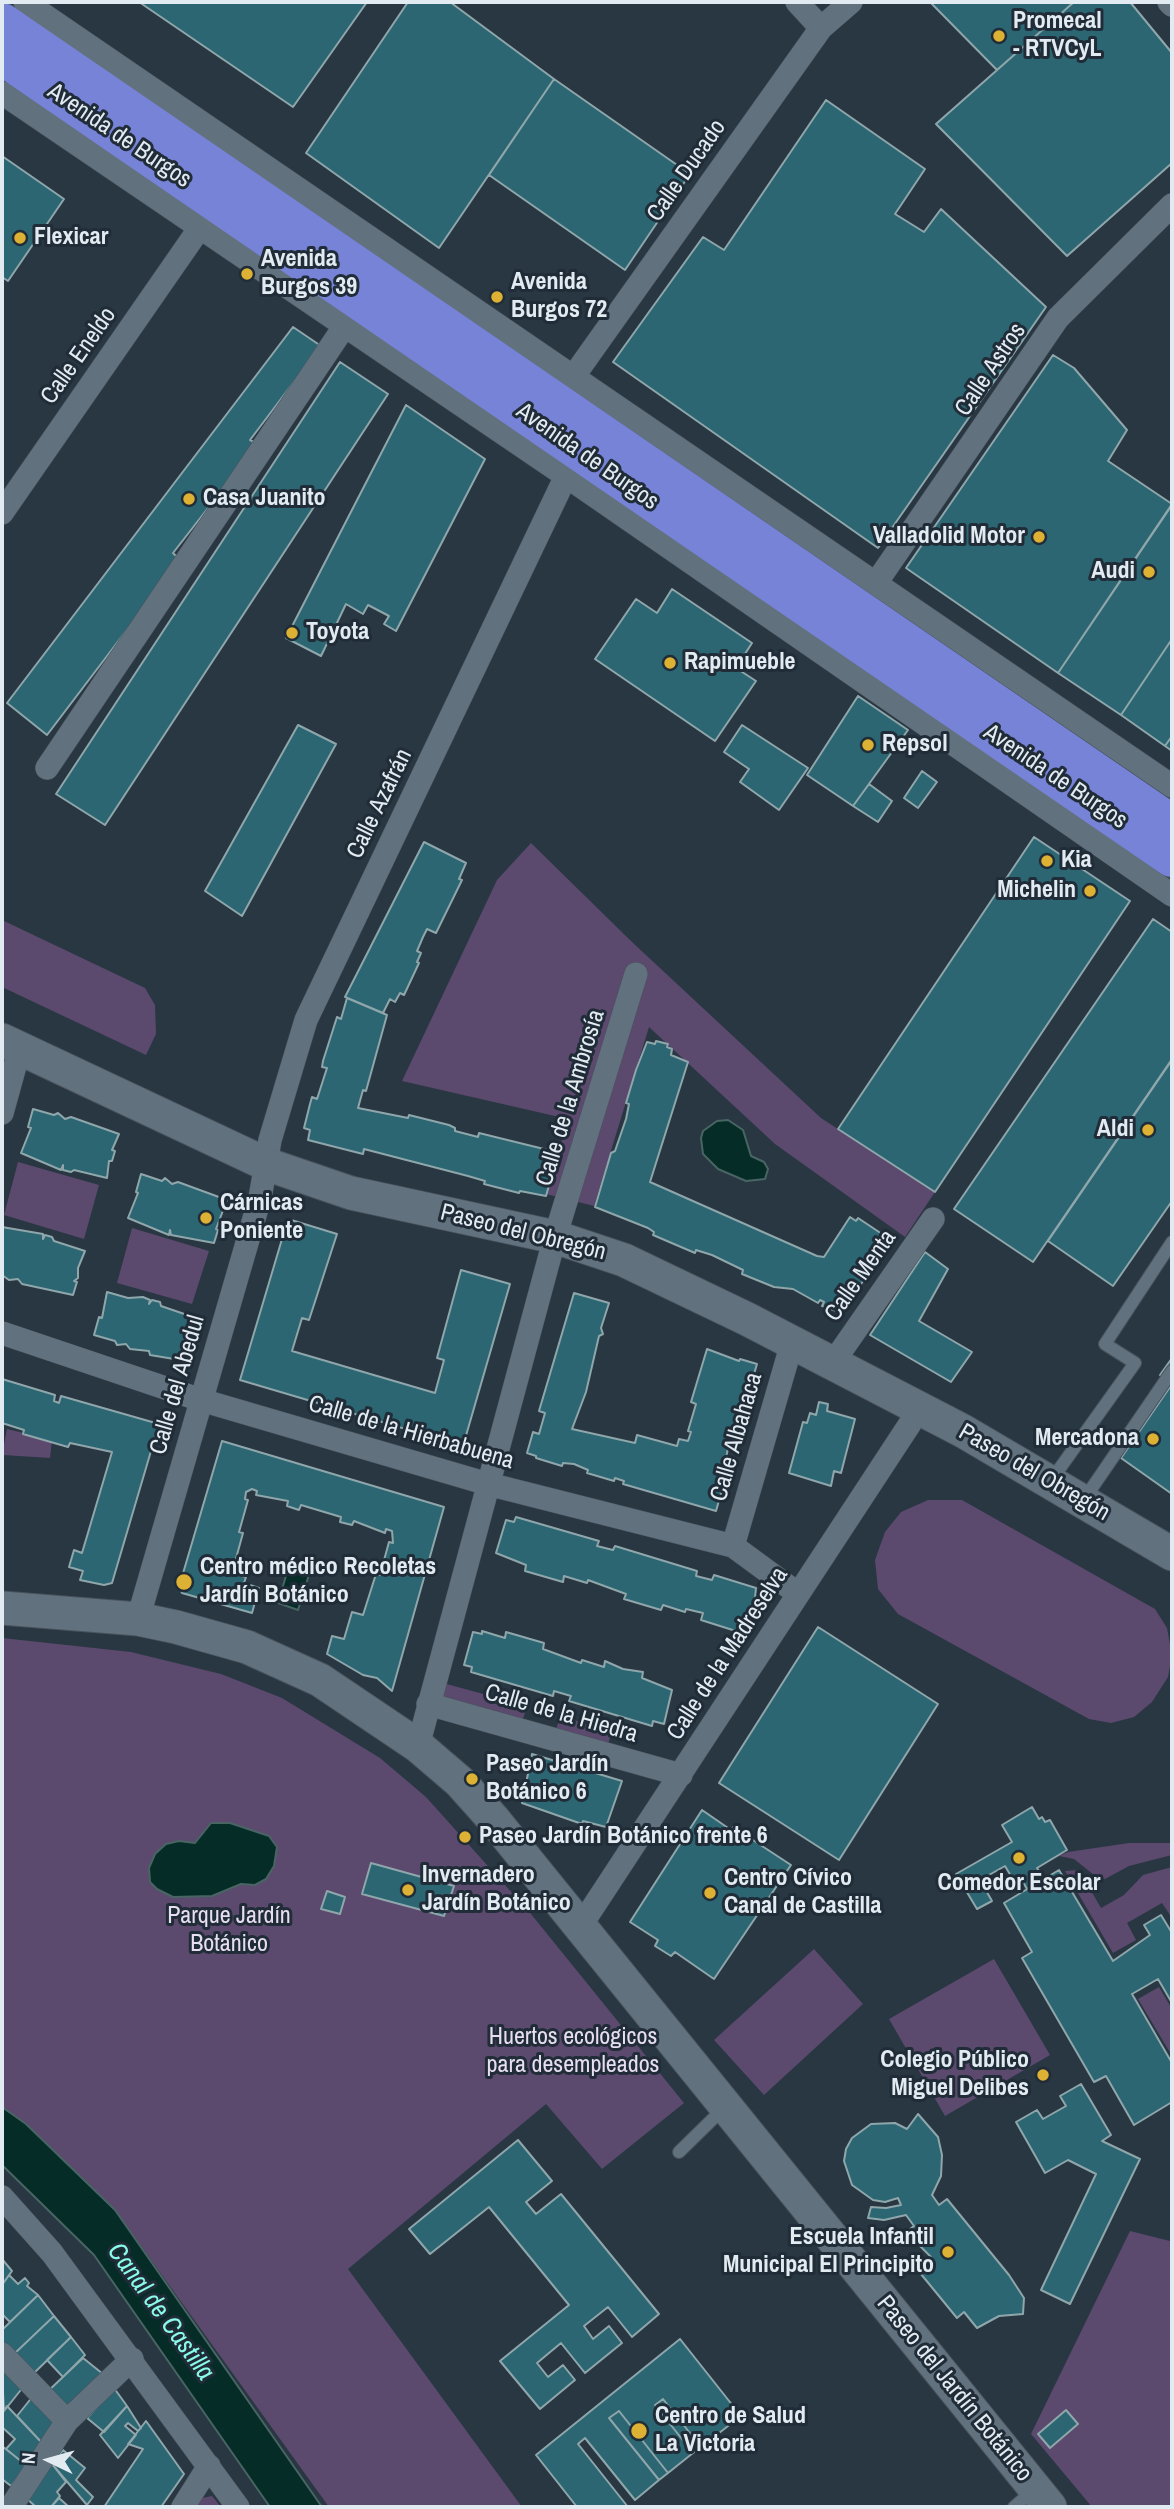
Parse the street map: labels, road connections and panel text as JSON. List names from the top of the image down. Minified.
{"streets":{"highway":["Avenida de Burgos"],"street":["Calle Ducado","Calle Eneldo","Calle Astros","Calle Azafrán","Calle de la Ambrosía","Paseo del Obregón","Calle Menta","Calle del Abedul","Calle de la Hierbabuena","Calle Albahaca","Calle de la Madreselva","Calle de la Hiedra","Paseo del Jardín Botánico"]},"crossings":[["Avenida de Burgos","Calle Ducado"],["Avenida de Burgos","Calle Eneldo"],["Avenida de Burgos","Calle Astros"],["Avenida de Burgos","Calle Azafrán"],["Calle Azafrán","Paseo del Obregón"],["Calle Azafrán","Calle del Abedul"],["Calle de la Ambrosía","Paseo del Obregón"],["Calle de la Ambrosía","Calle de la Hierbabuena"],["Calle de la Ambrosía","Calle de la Hiedra"],["Calle de la Ambrosía","Paseo del Jardín Botánico"],["Paseo del Obregón","Calle Menta"],["Paseo del Obregón","Calle del Abedul"],["Paseo del Obregón","Calle Albahaca"],["Paseo del Obregón","Calle de la Madreselva"],["Calle del Abedul","Calle de la Hierbabuena"],["Calle del Abedul","Paseo del Jardín Botánico"],["Calle de la Hierbabuena","Calle Albahaca"],["Calle de la Hierbabuena","Calle de la Madreselva"],["Calle de la Madreselva","Calle de la Hiedra"],["Calle de la Madreselva","Paseo del Jardín Botánico"]],"water":["Canal de Castilla"],"parks":["Parque Jardín Botánico","Huertos ecológicos para desempleados"],"places":["Promecal - RTVCyL","Flexicar","Avenida Burgos 39","Avenida Burgos 72","Casa Juanito","Valladolid Motor","Audi","Toyota","Rapimueble","Repsol","Kia","Michelin","Aldi","Cárnicas Poniente","Mercadona","Centro médico Recoletas Jardín Botánico","Paseo Jardín Botánico 6","Paseo Jardín Botánico frente 6","Comedor Escolar","Invernadero Jardín Botánico","Centro Cívico Canal de Castilla","Colegio Público Miguel Delibes","Escuela Infantil Municipal El Principito","Centro de Salud La Victoria"],"north":"left"}
